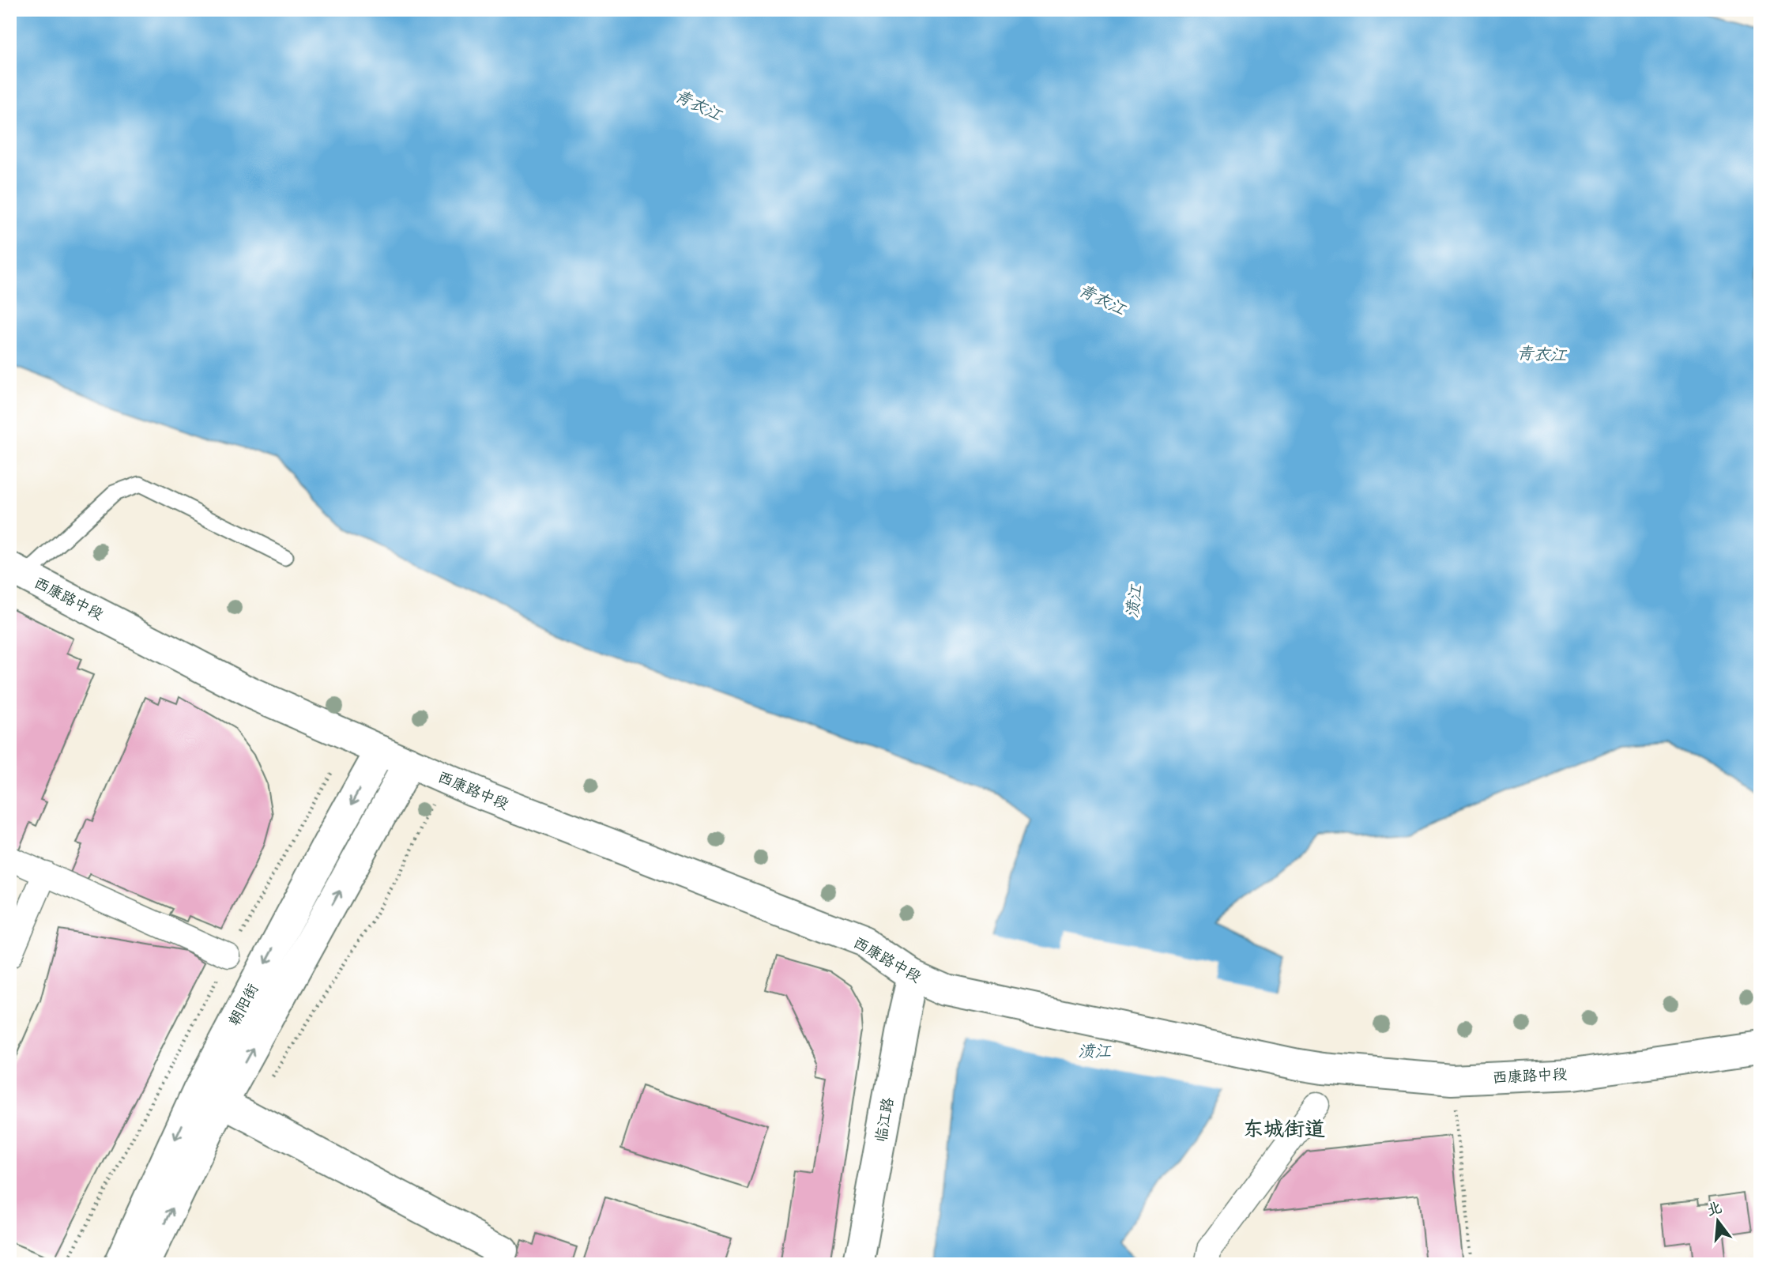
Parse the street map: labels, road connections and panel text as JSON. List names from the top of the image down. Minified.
{"streets":{"street":["西康路中段","朝阳街","临江路"]},"crossings":[["西康路中段","朝阳街"],["西康路中段","临江路"]],"districts":["东城街道"],"water":["青衣江","𣸣江"],"north":"top"}
